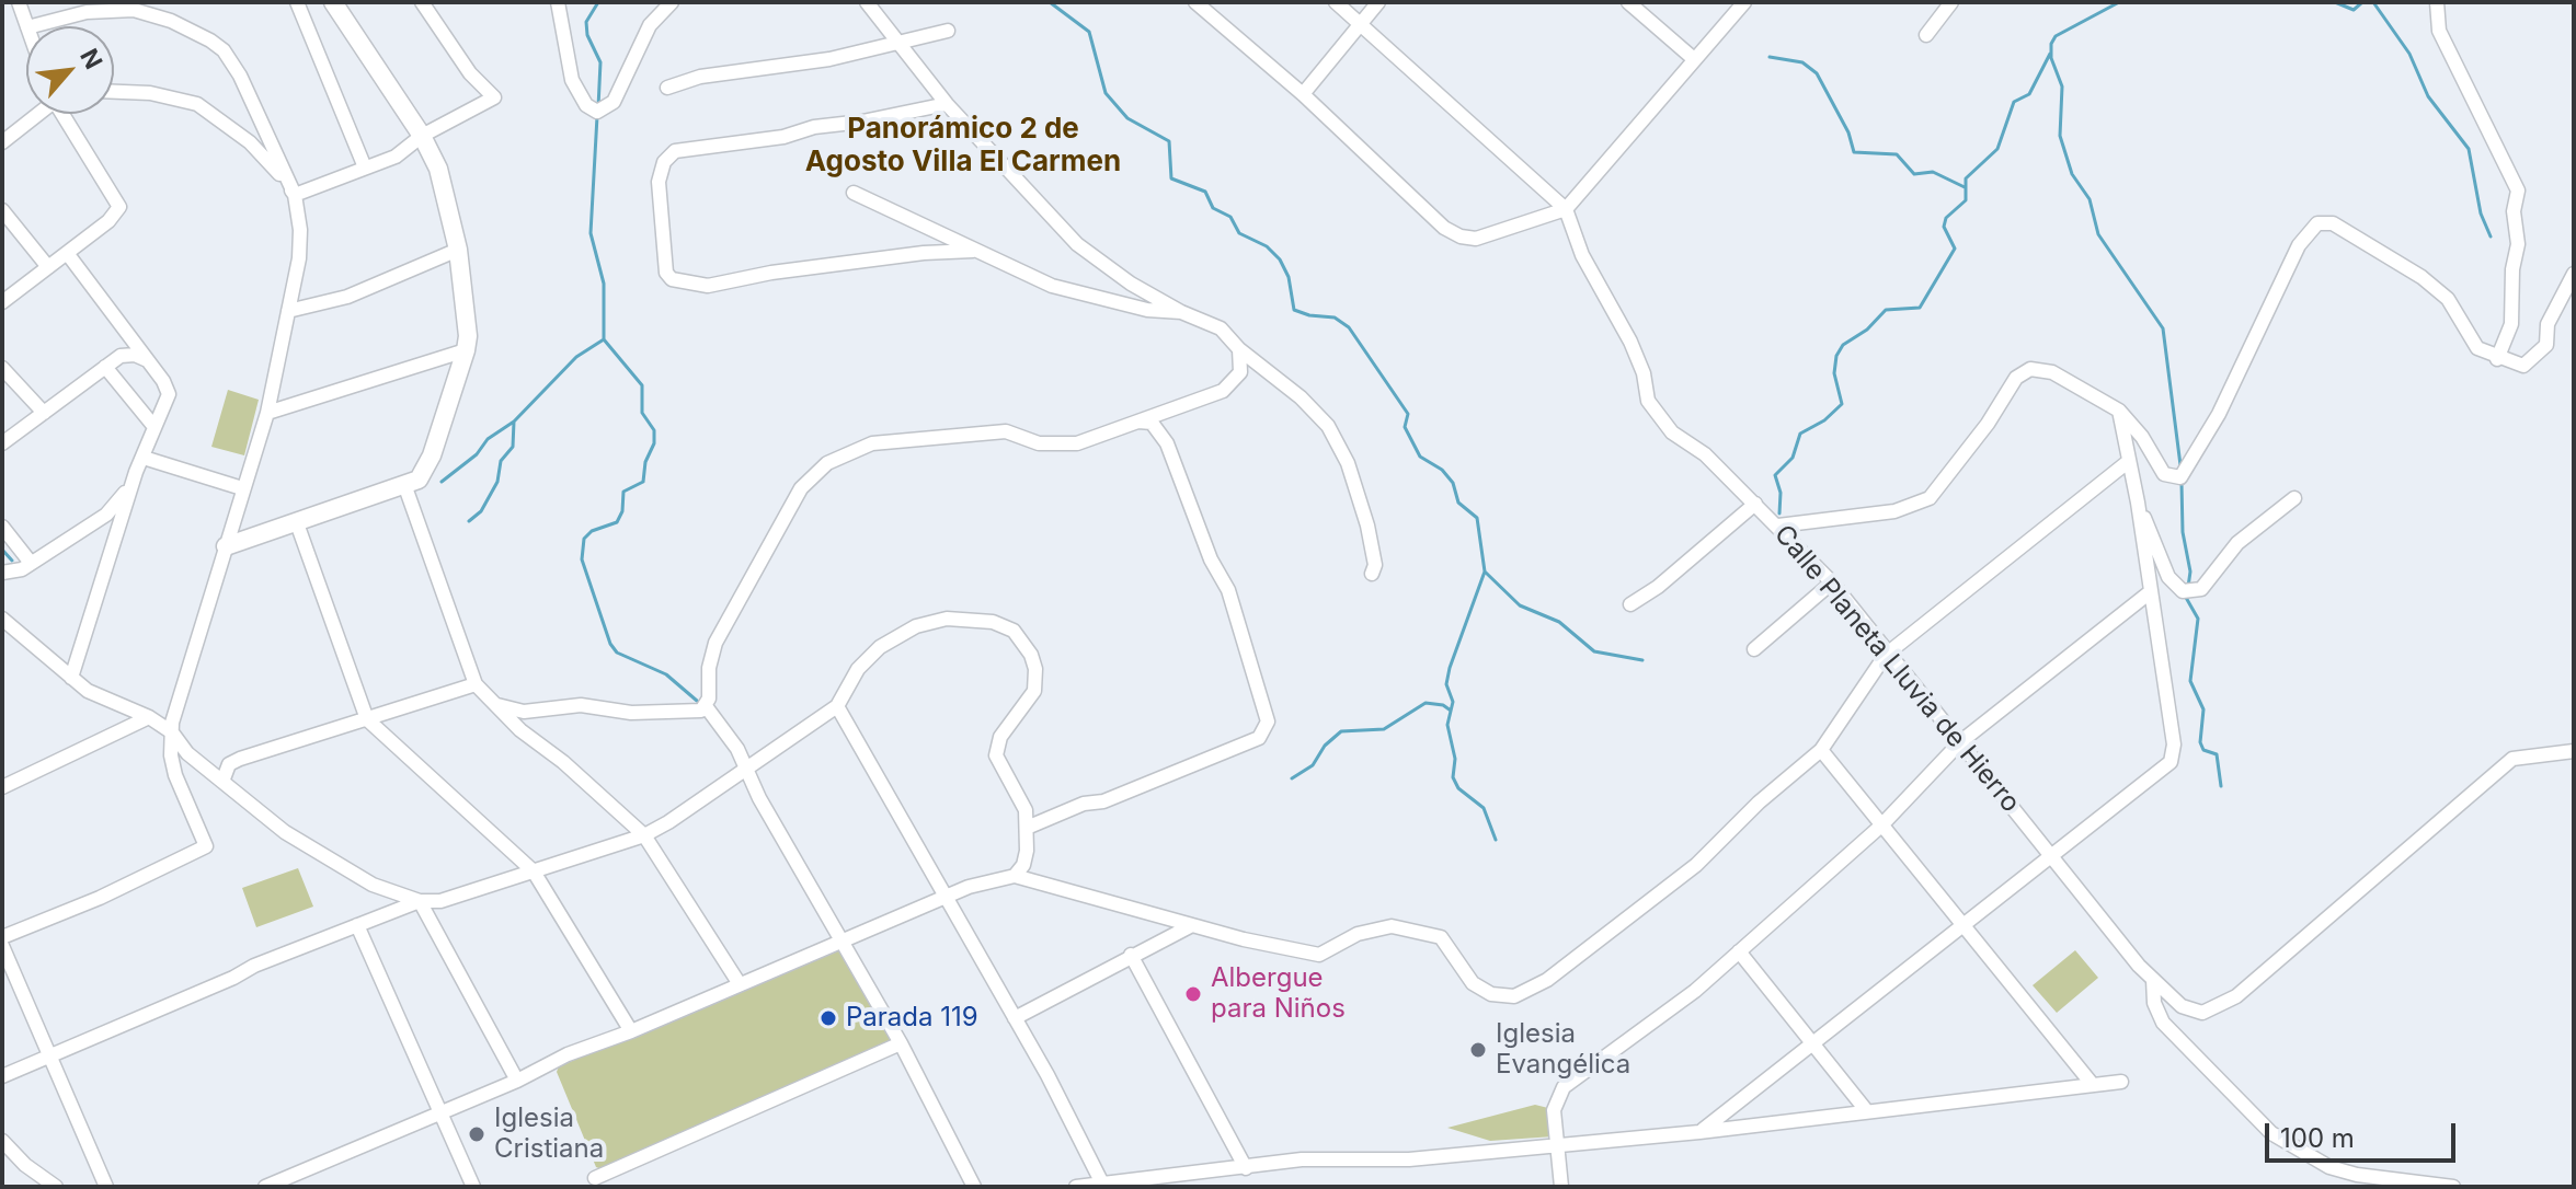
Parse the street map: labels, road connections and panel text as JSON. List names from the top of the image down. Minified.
{"streets":{"street":["Calle Planeta Lluvia de Hierro"]},"districts":["Panorámico 2 de Agosto Villa El Carmen"],"places":["Albergue para Niños","Parada 119","Iglesia Evangélica","Iglesia Cristiana"],"scale_bar":"100 m","north":"top right"}
